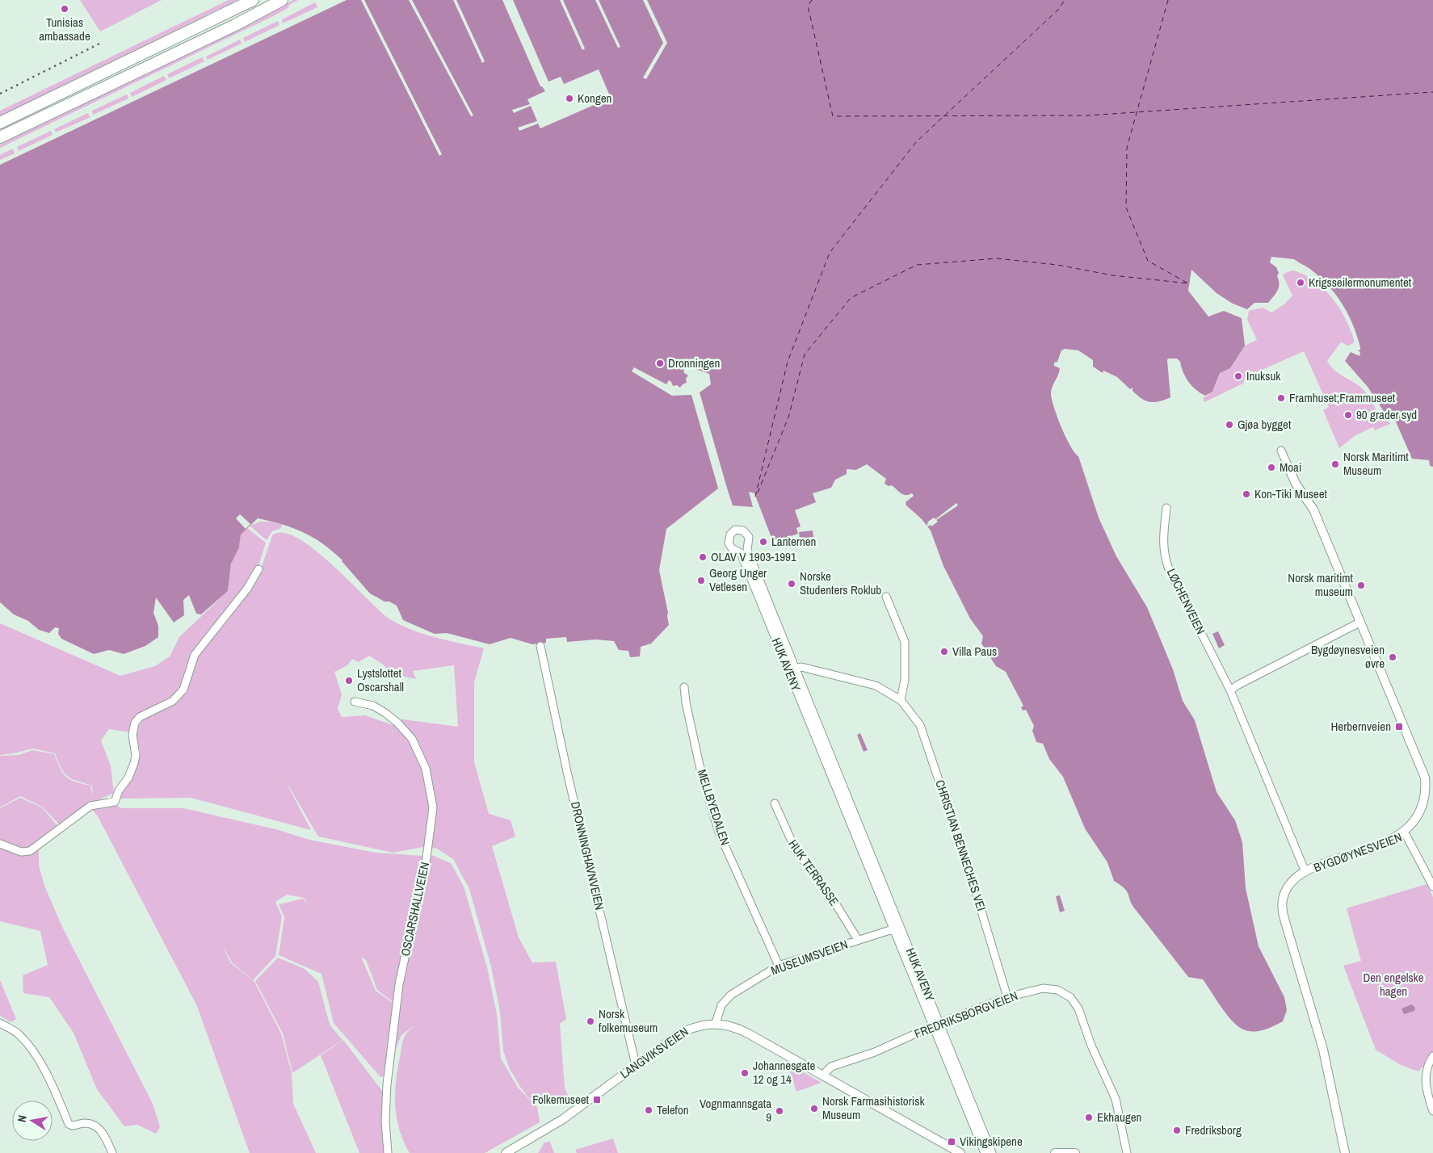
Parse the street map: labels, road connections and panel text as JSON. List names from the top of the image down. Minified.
{"streets":{"street":["LØCHENVEIEN","HUK AVENY","MELLBYEDALEN","CHRISTIAN BENNECHES VEI","BYGDØYNESVEIEN","DRONNINGHAVNVEIEN","HUK TERRASSE","OSCARSHALLVEIEN","MUSEUMSVEIEN","FREDRIKSBORGVEIEN","LANGVIKSVEIEN"]},"crossings":[["LØCHENVEIEN","BYGDØYNESVEIEN"],["HUK AVENY","CHRISTIAN BENNECHES VEI"],["HUK AVENY","MUSEUMSVEIEN"],["HUK AVENY","FREDRIKSBORGVEIEN"],["MELLBYEDALEN","MUSEUMSVEIEN"],["CHRISTIAN BENNECHES VEI","FREDRIKSBORGVEIEN"],["DRONNINGHAVNVEIEN","LANGVIKSVEIEN"],["HUK TERRASSE","MUSEUMSVEIEN"],["MUSEUMSVEIEN","LANGVIKSVEIEN"],["FREDRIKSBORGVEIEN","LANGVIKSVEIEN"]],"parks":["Den engelske hagen"],"places":{"other":["Tunisias ambassade","Kongen","Krigsseilermonumentet","Dronningen","Inuksuk","Framhuset;Frammuseet","90 grader syd","Gjøa bygget","Norsk Maritimt Museum","Moai","Kon-Tiki Museet","Lanternen","OLAV V 1903-1991","Georg Unger Vetlesen","Norske Studenters Roklub","Norsk maritimt museum","Villa Paus","Bygdøynesveien øvre","Lystslottet Oscarshall","Norsk folkemuseum","Johannesgate 12 og 14","Norsk Farmasihistorisk Museum","Telefon","Vognmannsgata 9","Ekhaugen","Fredriksborg"],"transit":["Herbernveien","Folkemuseet","Vikingskipene"]},"north":"left"}
